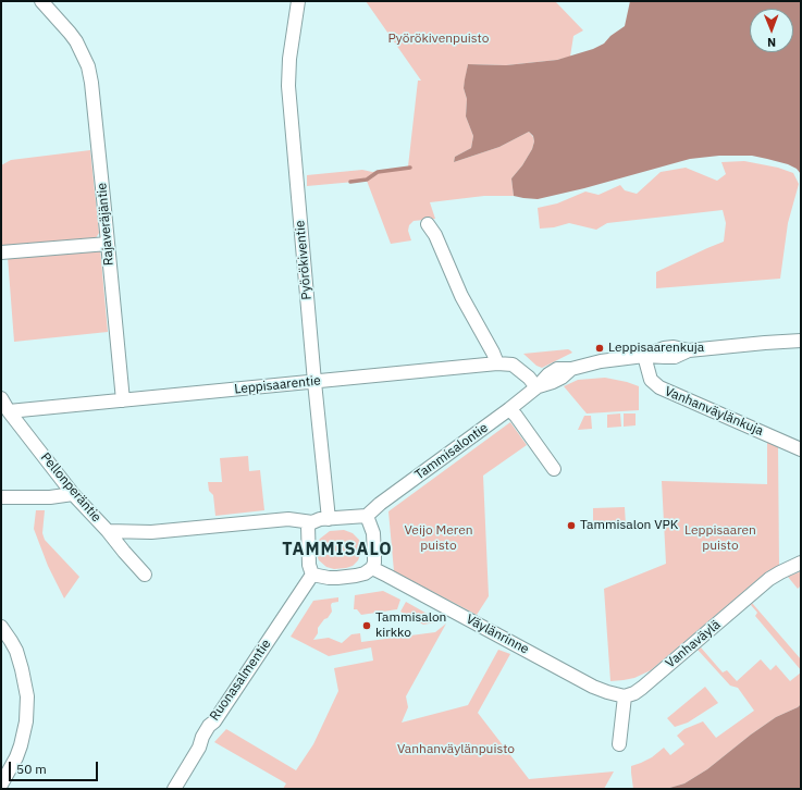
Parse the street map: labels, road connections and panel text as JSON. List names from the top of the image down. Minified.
{"streets":{"street":["Rajaveräjäntie","Pyörökiventie","Leppisaarentie","Vanhanväylänkuja","Tammisalontie","Pellonperäntie","Väylänrinne","Vanhaväylä","Ruonasalmentie"]},"crossings":[["Rajaveräjäntie","Leppisaarentie"],["Pyörökiventie","Leppisaarentie"],["Pyörökiventie","Tammisalontie"],["Pyörökiventie","Väylänrinne"],["Pyörökiventie","Ruonasalmentie"],["Leppisaarentie","Tammisalontie"],["Leppisaarentie","Pellonperäntie"],["Vanhanväylänkuja","Tammisalontie"],["Tammisalontie","Väylänrinne"],["Tammisalontie","Ruonasalmentie"],["Väylänrinne","Vanhaväylä"],["Väylänrinne","Ruonasalmentie"]],"districts":["TAMMISALO"],"parks":["Pyörökivenpuisto","Veijo Meren puisto","Leppisaaren puisto","Vanhanväylänpuisto"],"places":["Leppisaarenkuja","Tammisalon VPK","Tammisalon kirkko"],"scale_bar":"50 m","north":"bottom"}
